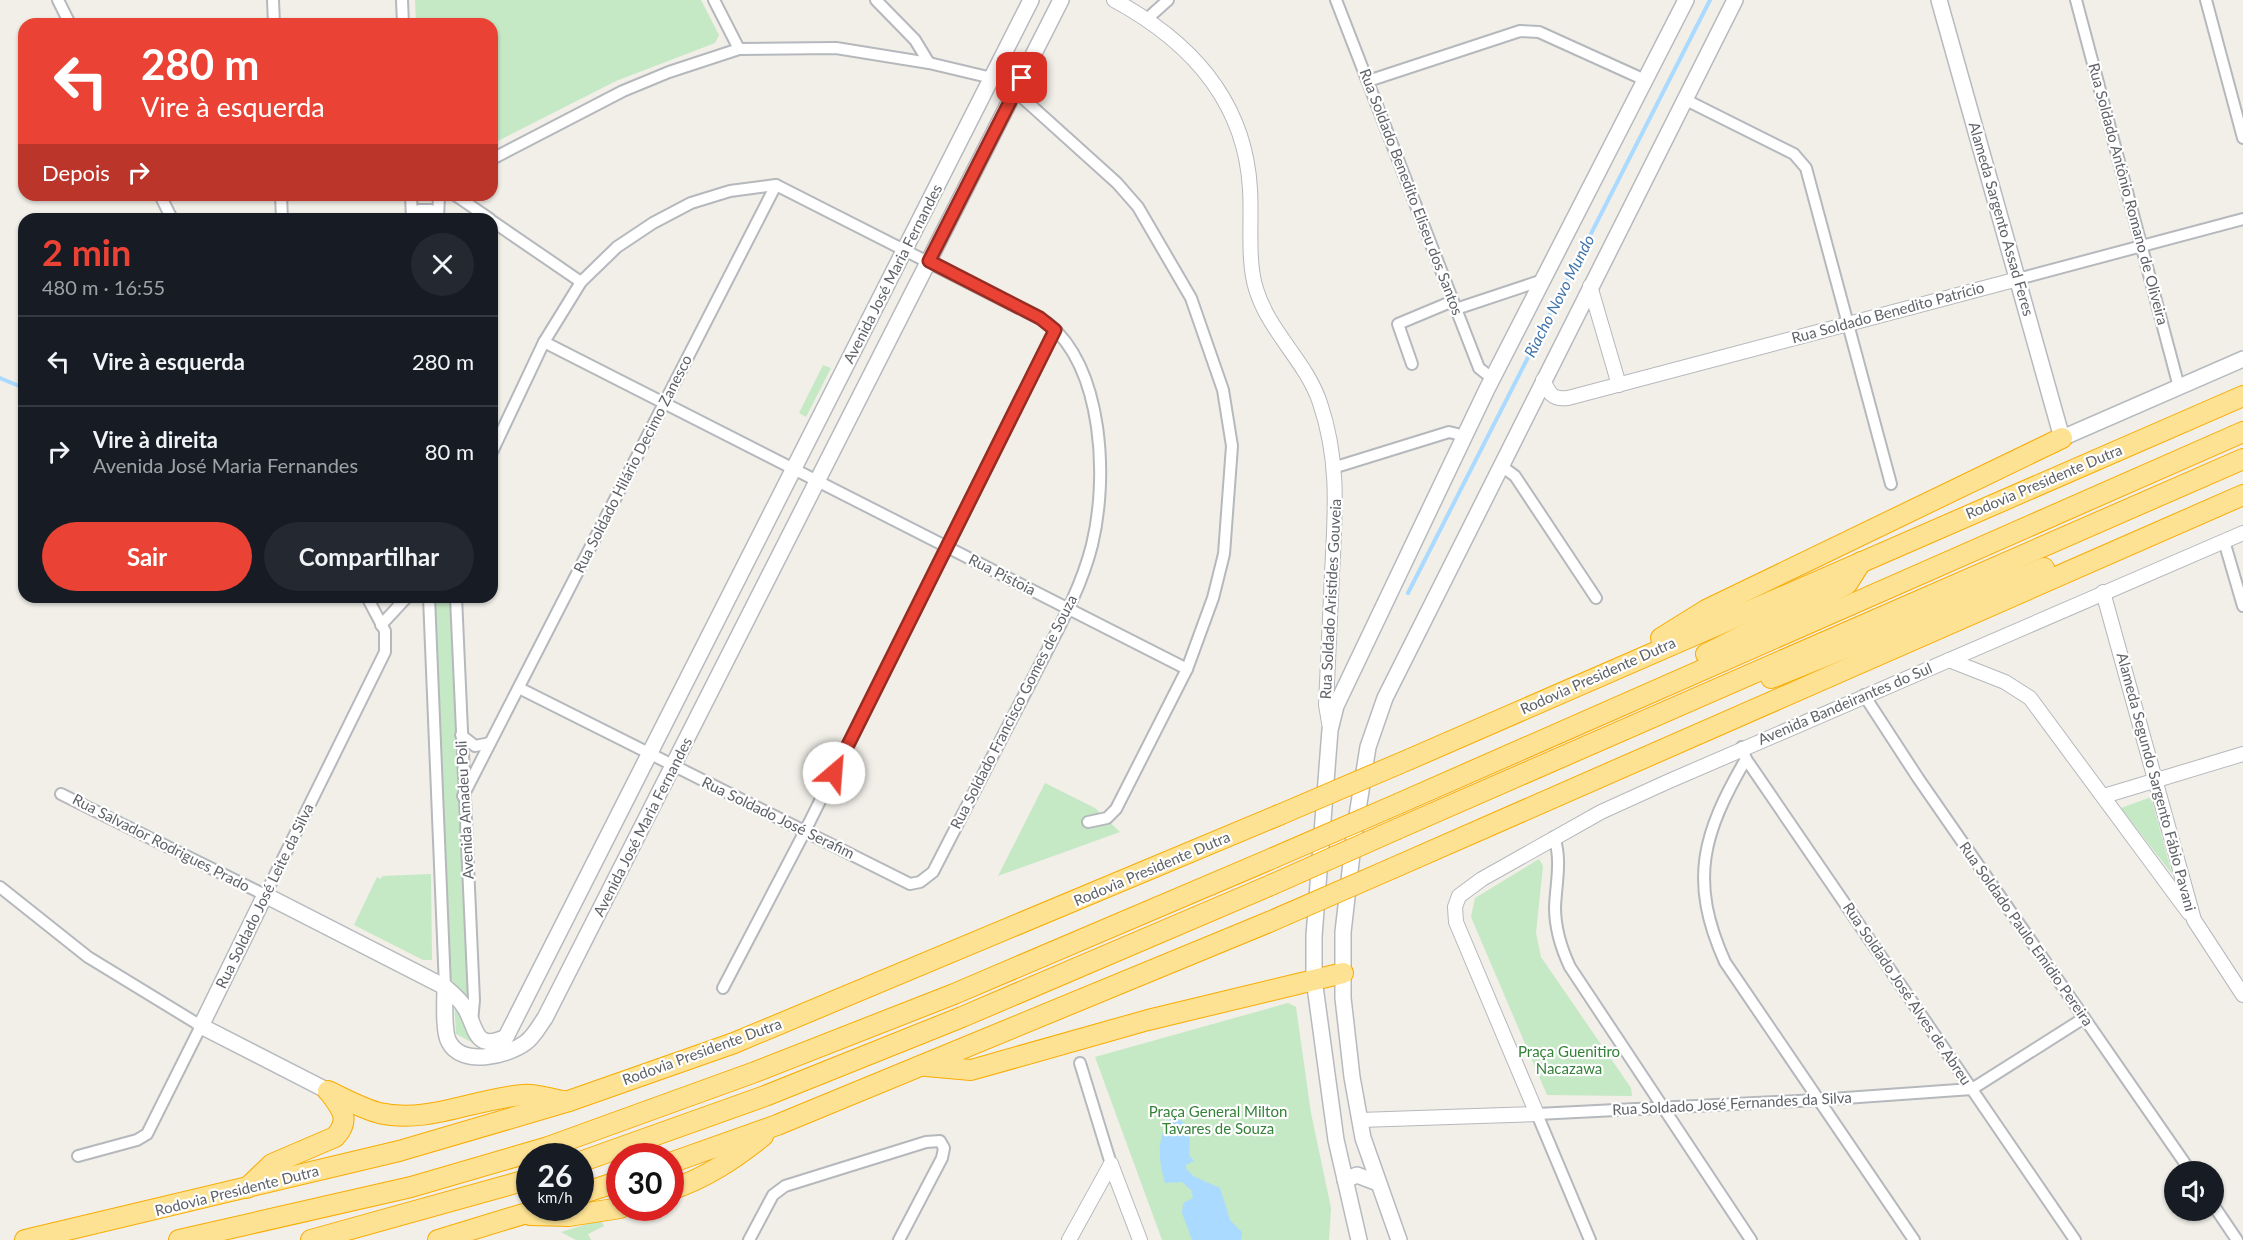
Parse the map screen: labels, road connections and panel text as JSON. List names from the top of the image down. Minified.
{"streets":{"highway":["Rodovia Presidente Dutra"],"main road":["Alameda Sargento Assad Feres","Avenida José Maria Fernandes","Rua Salvador Rodrigues Prado","Rua Soldado José Leite da Silva"],"street":["Rua Soldado Benedito Eliseu dos Santos","Rua Soldado Antônio Romano de Oliveira","Rua Soldado Benedito Patrício","Rua Soldado Hilário Decimo Zanesco","Rua Pistoia","Rua Soldado Aristides Gouveia","Avenida Bandeirantes do Sul","Rua Soldado Francisco Gomes de Souza","Alameda Segundo Sargento Fábio Pavani","Avenida Amadeu Poli","Rua Soldado José Serafim","Rua Soldado Paulo Emídio Pereira","Rua Soldado José Alves de Abreu","Rua Soldado José Fernandes da Silva"]},"crossings":[["Rua Soldado Antônio Romano de Oliveira","Rua Soldado Benedito Patrício"],["Alameda Sargento Assad Feres","Rua Soldado Benedito Patrício"],["Avenida José Maria Fernandes","Rua Pistoia"],["Avenida José Maria Fernandes","Rua Soldado Francisco Gomes de Souza"],["Avenida José Maria Fernandes","Avenida Amadeu Poli"],["Avenida José Maria Fernandes","Rua Soldado José Serafim"],["Avenida José Maria Fernandes","Rua Salvador Rodrigues Prado"],["Rua Soldado Hilário Decimo Zanesco","Rua Soldado Francisco Gomes de Souza"],["Rua Soldado Hilário Decimo Zanesco","Avenida Amadeu Poli"],["Rua Soldado Hilário Decimo Zanesco","Rua Soldado José Serafim"],["Rua Pistoia","Rua Soldado Francisco Gomes de Souza"],["Avenida Bandeirantes do Sul","Alameda Segundo Sargento Fábio Pavani"],["Avenida Bandeirantes do Sul","Rua Soldado Paulo Emídio Pereira"],["Avenida Bandeirantes do Sul","Rua Soldado José Alves de Abreu"],["Avenida Bandeirantes do Sul","Rua Soldado José Fernandes da Silva"],["Rua Soldado Francisco Gomes de Souza","Rua Soldado José Serafim"],["Avenida Amadeu Poli","Rua Salvador Rodrigues Prado"],["Rua Salvador Rodrigues Prado","Rua Soldado José Leite da Silva"],["Rua Soldado Paulo Emídio Pereira","Rua Soldado José Fernandes da Silva"],["Rua Soldado José Alves de Abreu","Rua Soldado José Fernandes da Silva"]],"water":["Riacho Novo Mundo"],"parks":["Praça Guenitiro Nacazawa","Praça General Milton Tavares de Souza"],"page":{"turn":["280 m","Vire à esquerda"],"then":"Depois","heading":["2 min","480 m · 16:55"],"list":[{"name":"Vire à esquerda","value":"280 m"},{"name":"Vire à direita","note":"Avenida José Maria Fernandes","value":"80 m"}],"buttons":["Sair","Compartilhar"],"speed":"26 km/h","limit":"30"}}
